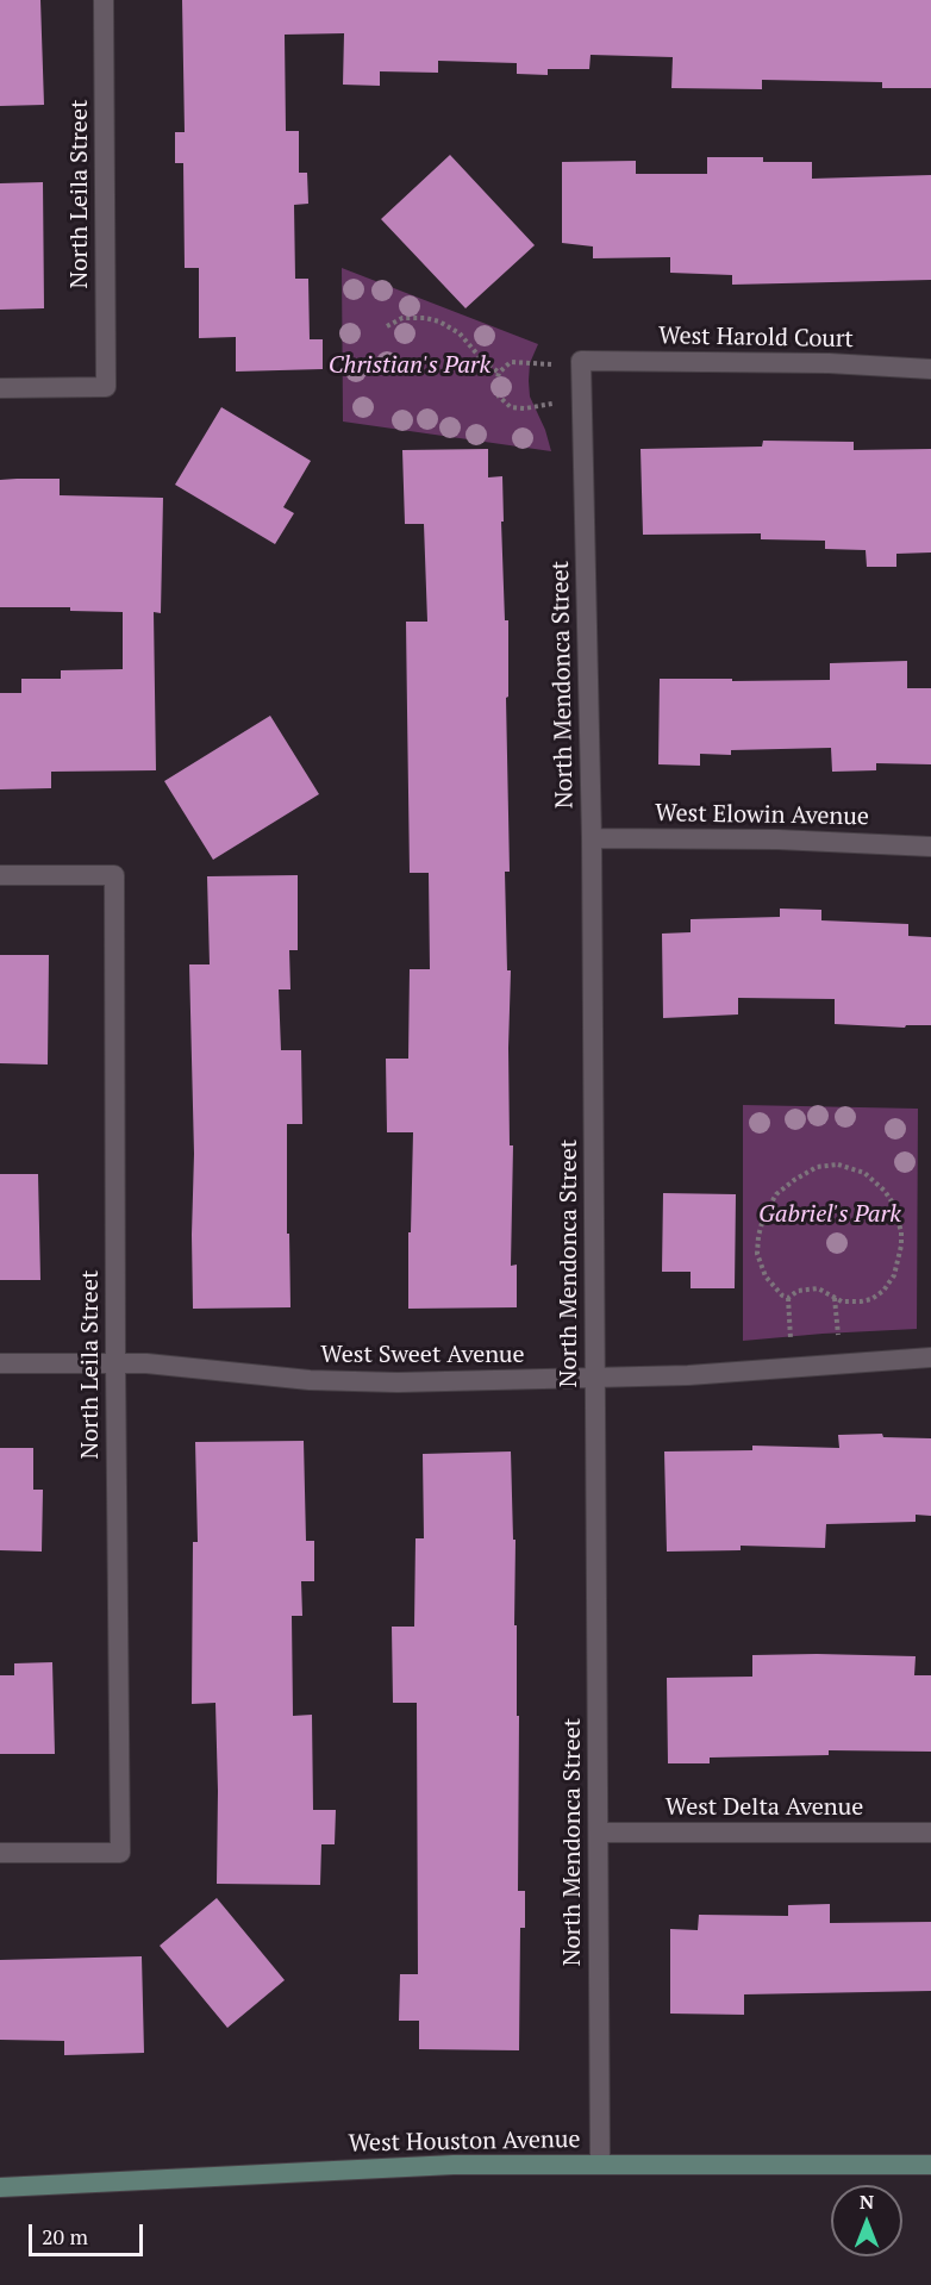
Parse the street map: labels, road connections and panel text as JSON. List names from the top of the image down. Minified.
{"streets":{"main road":["West Houston Avenue"],"street":["North Leila Street","West Harold Court","North Mendonca Street","West Elowin Avenue","West Sweet Avenue","West Delta Avenue"]},"crossings":[["North Leila Street","West Sweet Avenue"],["West Harold Court","North Mendonca Street"],["North Mendonca Street","West Elowin Avenue"],["North Mendonca Street","West Sweet Avenue"],["North Mendonca Street","West Delta Avenue"],["North Mendonca Street","West Houston Avenue"]],"parks":["Christian's Park","Gabriel's Park"],"scale_bar":"20 m","north":"top"}
